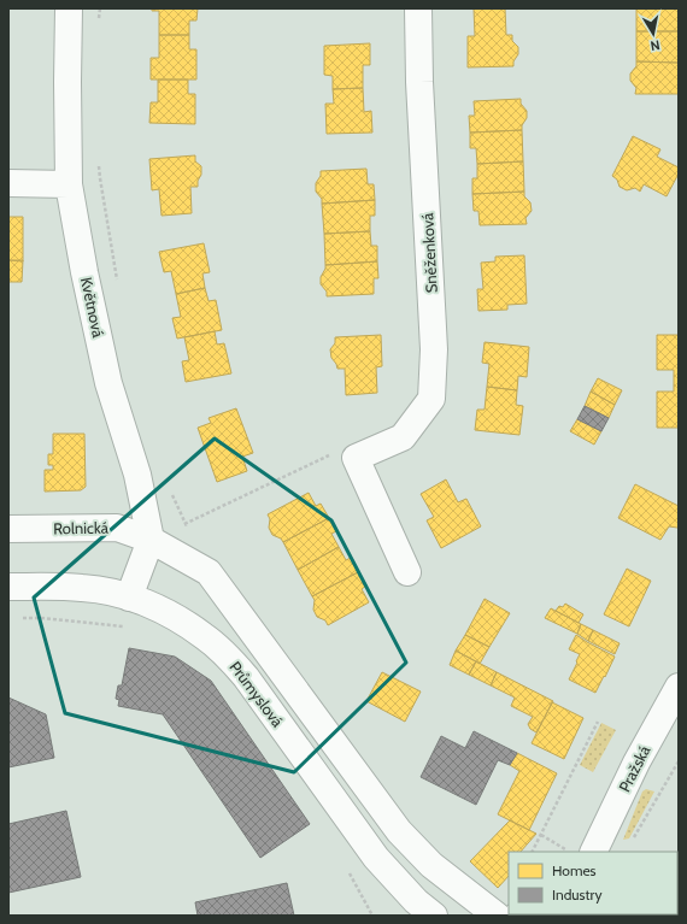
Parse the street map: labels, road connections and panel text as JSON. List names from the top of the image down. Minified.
{"streets":{"street":["Sněženková","Květnová","Rolnická","Průmyslová","Pražská"]},"crossings":[["Květnová","Rolnická"]],"legend":["Homes","Industry"],"north":"bottom"}
